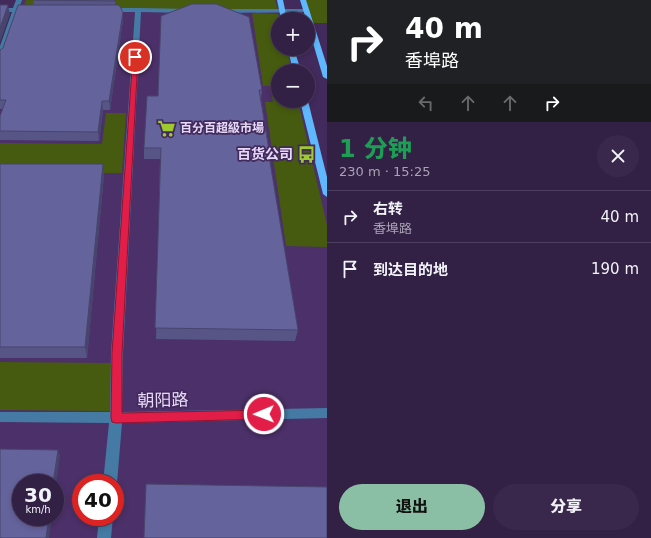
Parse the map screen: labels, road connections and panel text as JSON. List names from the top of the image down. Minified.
{"streets":{"street":["朝阳路"]},"places":{"supermarket":["百分百超級市場"],"bus stop":["百货公司"]},"page":{"turn":["40 m","香埠路"],"map_buttons":["+","−"],"heading":["1 分钟","230 m · 15:25"],"list":[{"name":"右转","note":"香埠路","value":"40 m"},{"name":"到达目的地","value":"190 m"}],"speed":"30 km/h","limit":"40","buttons":["退出","分享"]}}
